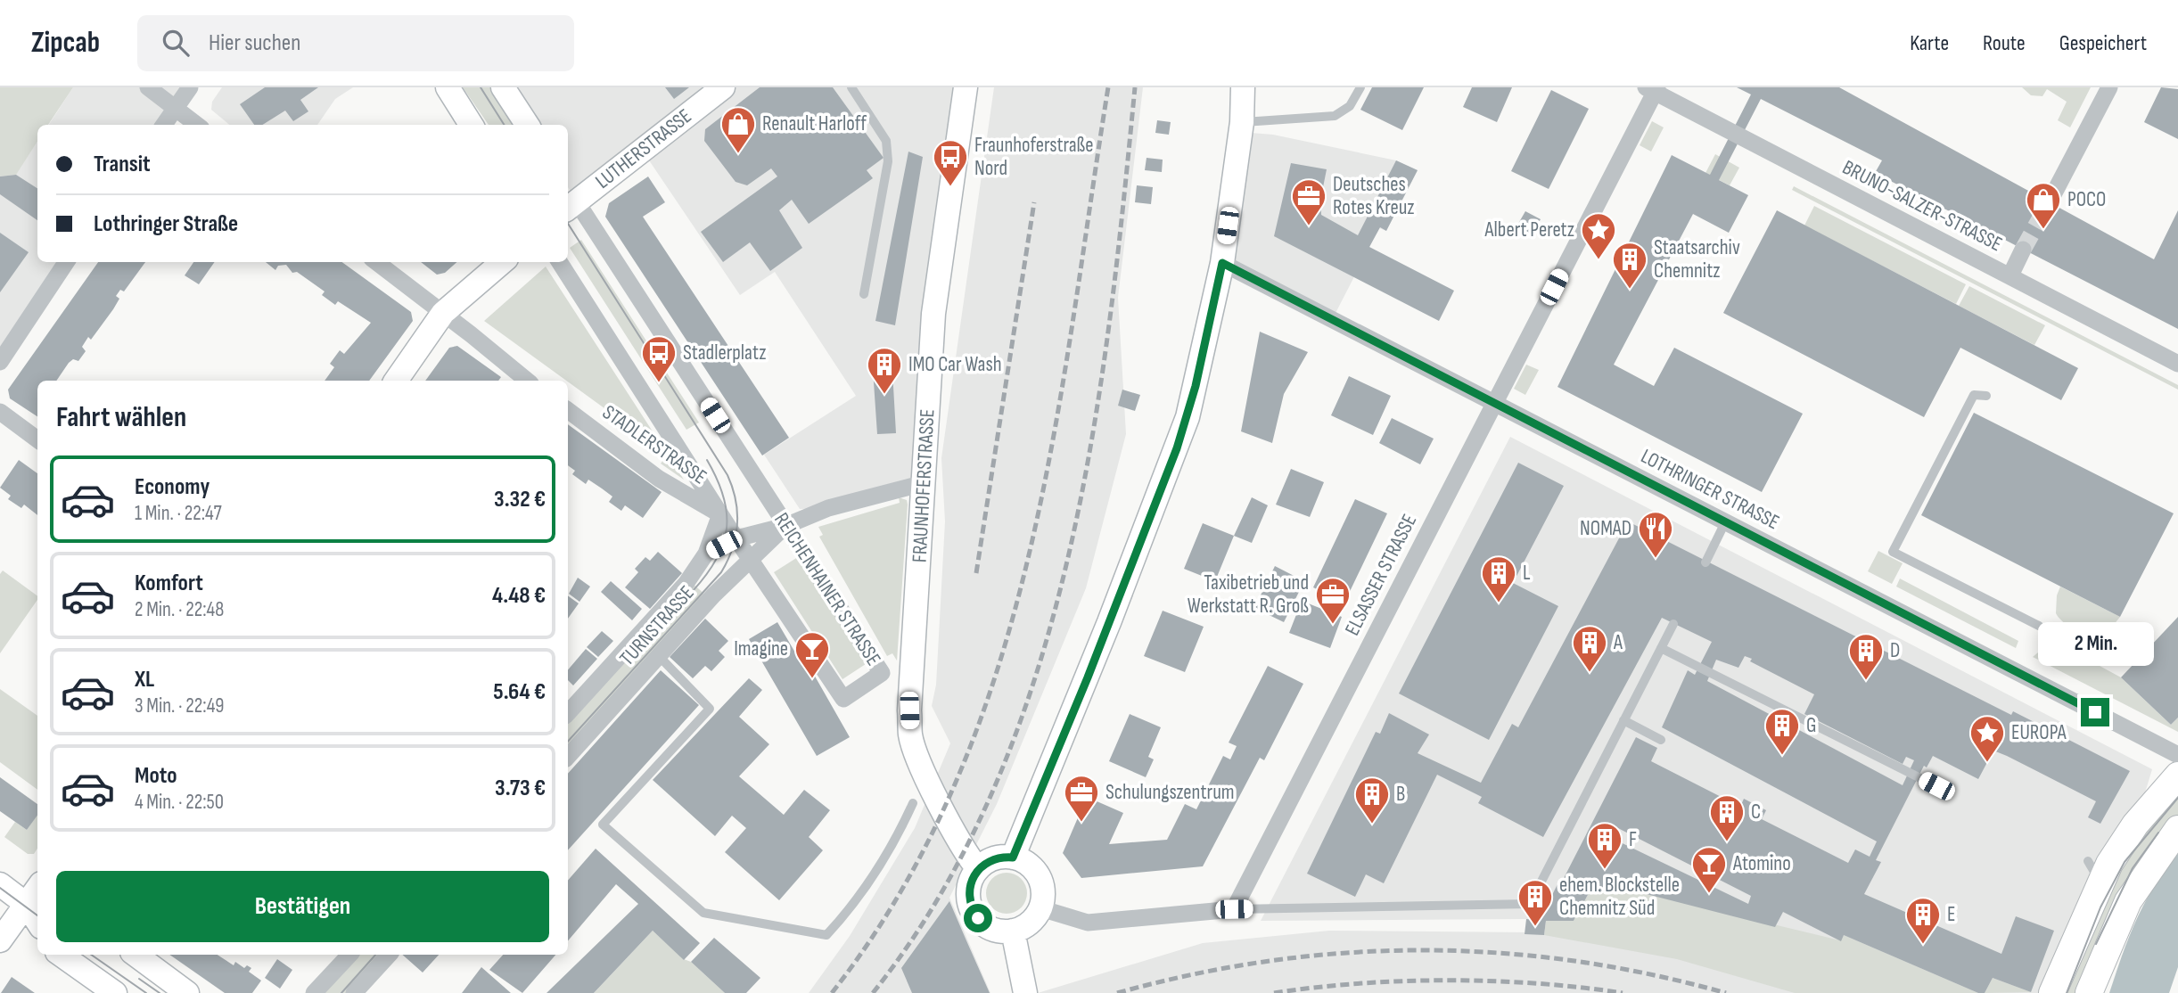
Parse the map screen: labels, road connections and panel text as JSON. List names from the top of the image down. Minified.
{"streets":{"street":["LUTHERSTRASSE","BRUNO-SALZER-STRASSE","STADLERSTRASSE","FRAUNHOFERSTRASSE","LOTHRINGER STRASSE","ELSASSER STRASSE","REICHENHAINER STRASSE","TURNSTRASSE"]},"crossings":[["LUTHERSTRASSE","REICHENHAINER STRASSE"],["BRUNO-SALZER-STRASSE","ELSASSER STRASSE"],["STADLERSTRASSE","REICHENHAINER STRASSE"],["STADLERSTRASSE","TURNSTRASSE"],["FRAUNHOFERSTRASSE","TURNSTRASSE"],["LOTHRINGER STRASSE","ELSASSER STRASSE"],["REICHENHAINER STRASSE","TURNSTRASSE"]],"places":{"shop":["Renault Harloff","POCO"],"bus stop":["Fraunhoferstraße Nord","Stadlerplatz"],"office":["Deutsches Rotes Kreuz","Taxibetrieb und Werkstatt R. Groß","Schulungszentrum"],"place":["Albert Peretz","EUROPA"],"building":["Staatsarchiv Chemnitz","IMO Car Wash","L","A","D","G","B","C","F","ehem. Blockstelle Chemnitz Süd","E"],"restaurant":["NOMAD"],"bar":["Imagine","Atomino"]},"page":{"header":"Zipcab","search":"Hier suchen","nav":["Karte","Route","Gespeichert"],"banner":["Transit","Lothringer Straße"],"heading":"Fahrt wählen","list":[{"name":"Economy","note":"1 Min. · 22:47","value":"3.32 €"},{"name":"Komfort","note":"2 Min. · 22:48","value":"4.48 €"},{"name":"XL","note":"3 Min. · 22:49","value":"5.64 €"},{"name":"Moto","note":"4 Min. · 22:50","value":"3.73 €"}],"bubble":"2 Min.","buttons":"Bestätigen"}}
